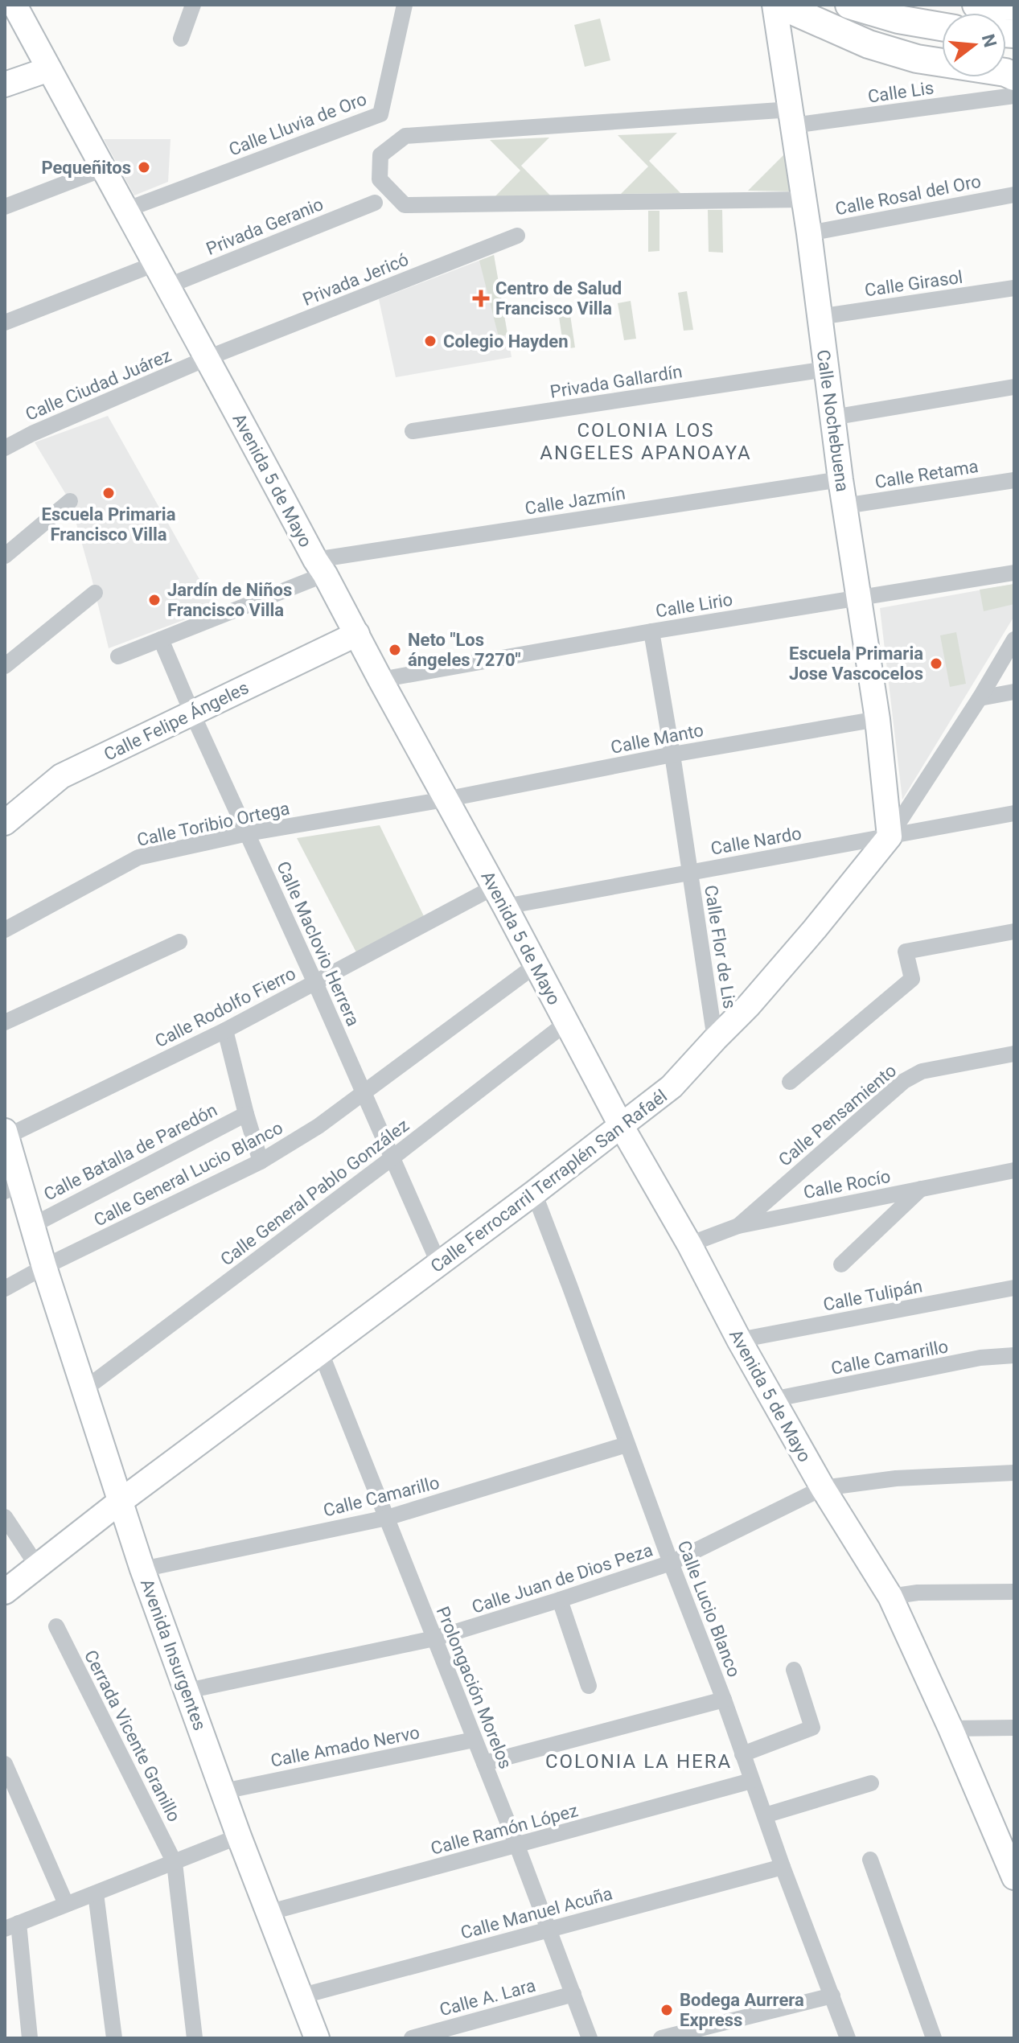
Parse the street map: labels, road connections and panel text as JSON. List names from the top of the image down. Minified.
{"streets":{"street":["Calle Lis","Calle Lluvia de Oro","Calle Rosal del Oro","Privada Geranio","Privada Jericó","Calle Girasol","Privada Gallardín","Calle Ciudad Juárez","Calle Nochebuena","Calle Retama","Avenida 5 de Mayo","Calle Jazmín","Calle Lirio","Calle Felipe Ángeles","Calle Manto","Calle Toribio Ortega","Calle Nardo","Calle Maclovio Herrera","Calle Flor de Lis","Calle Rodolfo Fierro","Calle Pensamiento","Calle Batalla de Paredón","Calle General Lucio Blanco","Calle Ferrocarril Terraplén San Rafaél","Calle Rocío","Calle General Pablo González","Calle Tulipán","Calle Camarillo","Calle Juan de Dios Peza","Calle Lucio Blanco","Avenida Insurgentes","Prolongación Morelos","Cerrada Vicente Granillo","Calle Amado Nervo","Calle Ramón López","Calle Manuel Acuña","Calle A. Lara"]},"crossings":[["Calle Lis","Calle Nochebuena"],["Calle Lluvia de Oro","Avenida 5 de Mayo"],["Calle Rosal del Oro","Calle Nochebuena"],["Privada Geranio","Avenida 5 de Mayo"],["Privada Jericó","Calle Ciudad Juárez"],["Privada Jericó","Avenida 5 de Mayo"],["Calle Girasol","Calle Nochebuena"],["Privada Gallardín","Calle Nochebuena"],["Calle Ciudad Juárez","Avenida 5 de Mayo"],["Calle Nochebuena","Calle Retama"],["Calle Nochebuena","Calle Jazmín"],["Calle Nochebuena","Calle Lirio"],["Calle Nochebuena","Calle Manto"],["Calle Nochebuena","Calle Nardo"],["Calle Nochebuena","Calle Ferrocarril Terraplén San Rafaél"],["Avenida 5 de Mayo","Calle Jazmín"],["Avenida 5 de Mayo","Calle Lirio"],["Avenida 5 de Mayo","Calle Felipe Ángeles"],["Avenida 5 de Mayo","Calle Manto"],["Avenida 5 de Mayo","Calle Toribio Ortega"],["Avenida 5 de Mayo","Calle Nardo"],["Avenida 5 de Mayo","Calle Rodolfo Fierro"],["Avenida 5 de Mayo","Calle General Lucio Blanco"],["Avenida 5 de Mayo","Calle Ferrocarril Terraplén San Rafaél"],["Avenida 5 de Mayo","Calle Rocío"],["Avenida 5 de Mayo","Calle General Pablo González"],["Avenida 5 de Mayo","Calle Tulipán"],["Avenida 5 de Mayo","Calle Camarillo"],["Avenida 5 de Mayo","Calle Juan de Dios Peza"],["Calle Jazmín","Calle Maclovio Herrera"],["Calle Lirio","Calle Flor de Lis"],["Calle Felipe Ángeles","Calle Maclovio Herrera"],["Calle Manto","Calle Toribio Ortega"],["Calle Manto","Calle Flor de Lis"],["Calle Toribio Ortega","Calle Maclovio Herrera"],["Calle Nardo","Calle Flor de Lis"],["Calle Nardo","Calle Rodolfo Fierro"],["Calle Nardo","Calle Ferrocarril Terraplén San Rafaél"],["Calle Maclovio Herrera","Calle Rodolfo Fierro"],["Calle Maclovio Herrera","Calle General Lucio Blanco"],["Calle Maclovio Herrera","Calle Ferrocarril Terraplén San Rafaél"],["Calle Maclovio Herrera","Calle General Pablo González"],["Calle Flor de Lis","Calle Ferrocarril Terraplén San Rafaél"],["Calle Rodolfo Fierro","Avenida Insurgentes"],["Calle Pensamiento","Calle Rocío"],["Calle Batalla de Paredón","Avenida Insurgentes"],["Calle General Lucio Blanco","Avenida Insurgentes"],["Calle Ferrocarril Terraplén San Rafaél","Calle Lucio Blanco"],["Calle Ferrocarril Terraplén San Rafaél","Avenida Insurgentes"],["Calle Ferrocarril Terraplén San Rafaél","Prolongación Morelos"],["Calle General Pablo González","Avenida Insurgentes"],["Calle Camarillo","Calle Lucio Blanco"],["Calle Camarillo","Avenida Insurgentes"],["Calle Camarillo","Prolongación Morelos"],["Calle Juan de Dios Peza","Calle Lucio Blanco"],["Calle Juan de Dios Peza","Avenida Insurgentes"],["Calle Juan de Dios Peza","Prolongación Morelos"],["Calle Lucio Blanco","Calle Ramón López"],["Calle Lucio Blanco","Calle Manuel Acuña"],["Avenida Insurgentes","Calle Amado Nervo"],["Avenida Insurgentes","Calle Ramón López"],["Avenida Insurgentes","Calle Manuel Acuña"],["Prolongación Morelos","Calle Amado Nervo"],["Prolongación Morelos","Calle Ramón López"],["Prolongación Morelos","Calle Manuel Acuña"],["Prolongación Morelos","Calle A. Lara"]],"districts":["COLONIA LOS ANGELES APANOAYA","COLONIA LA HERA"],"places":{"other":["Pequeñitos","Colegio Hayden","Escuela Primaria Francisco Villa","Jardín de Niños Francisco Villa","Neto \"Los ángeles 7270\"","Escuela Primaria Jose Vascocelos","Bodega Aurrera Express"],"health":["Centro de Salud Francisco Villa"]},"north":"right"}
